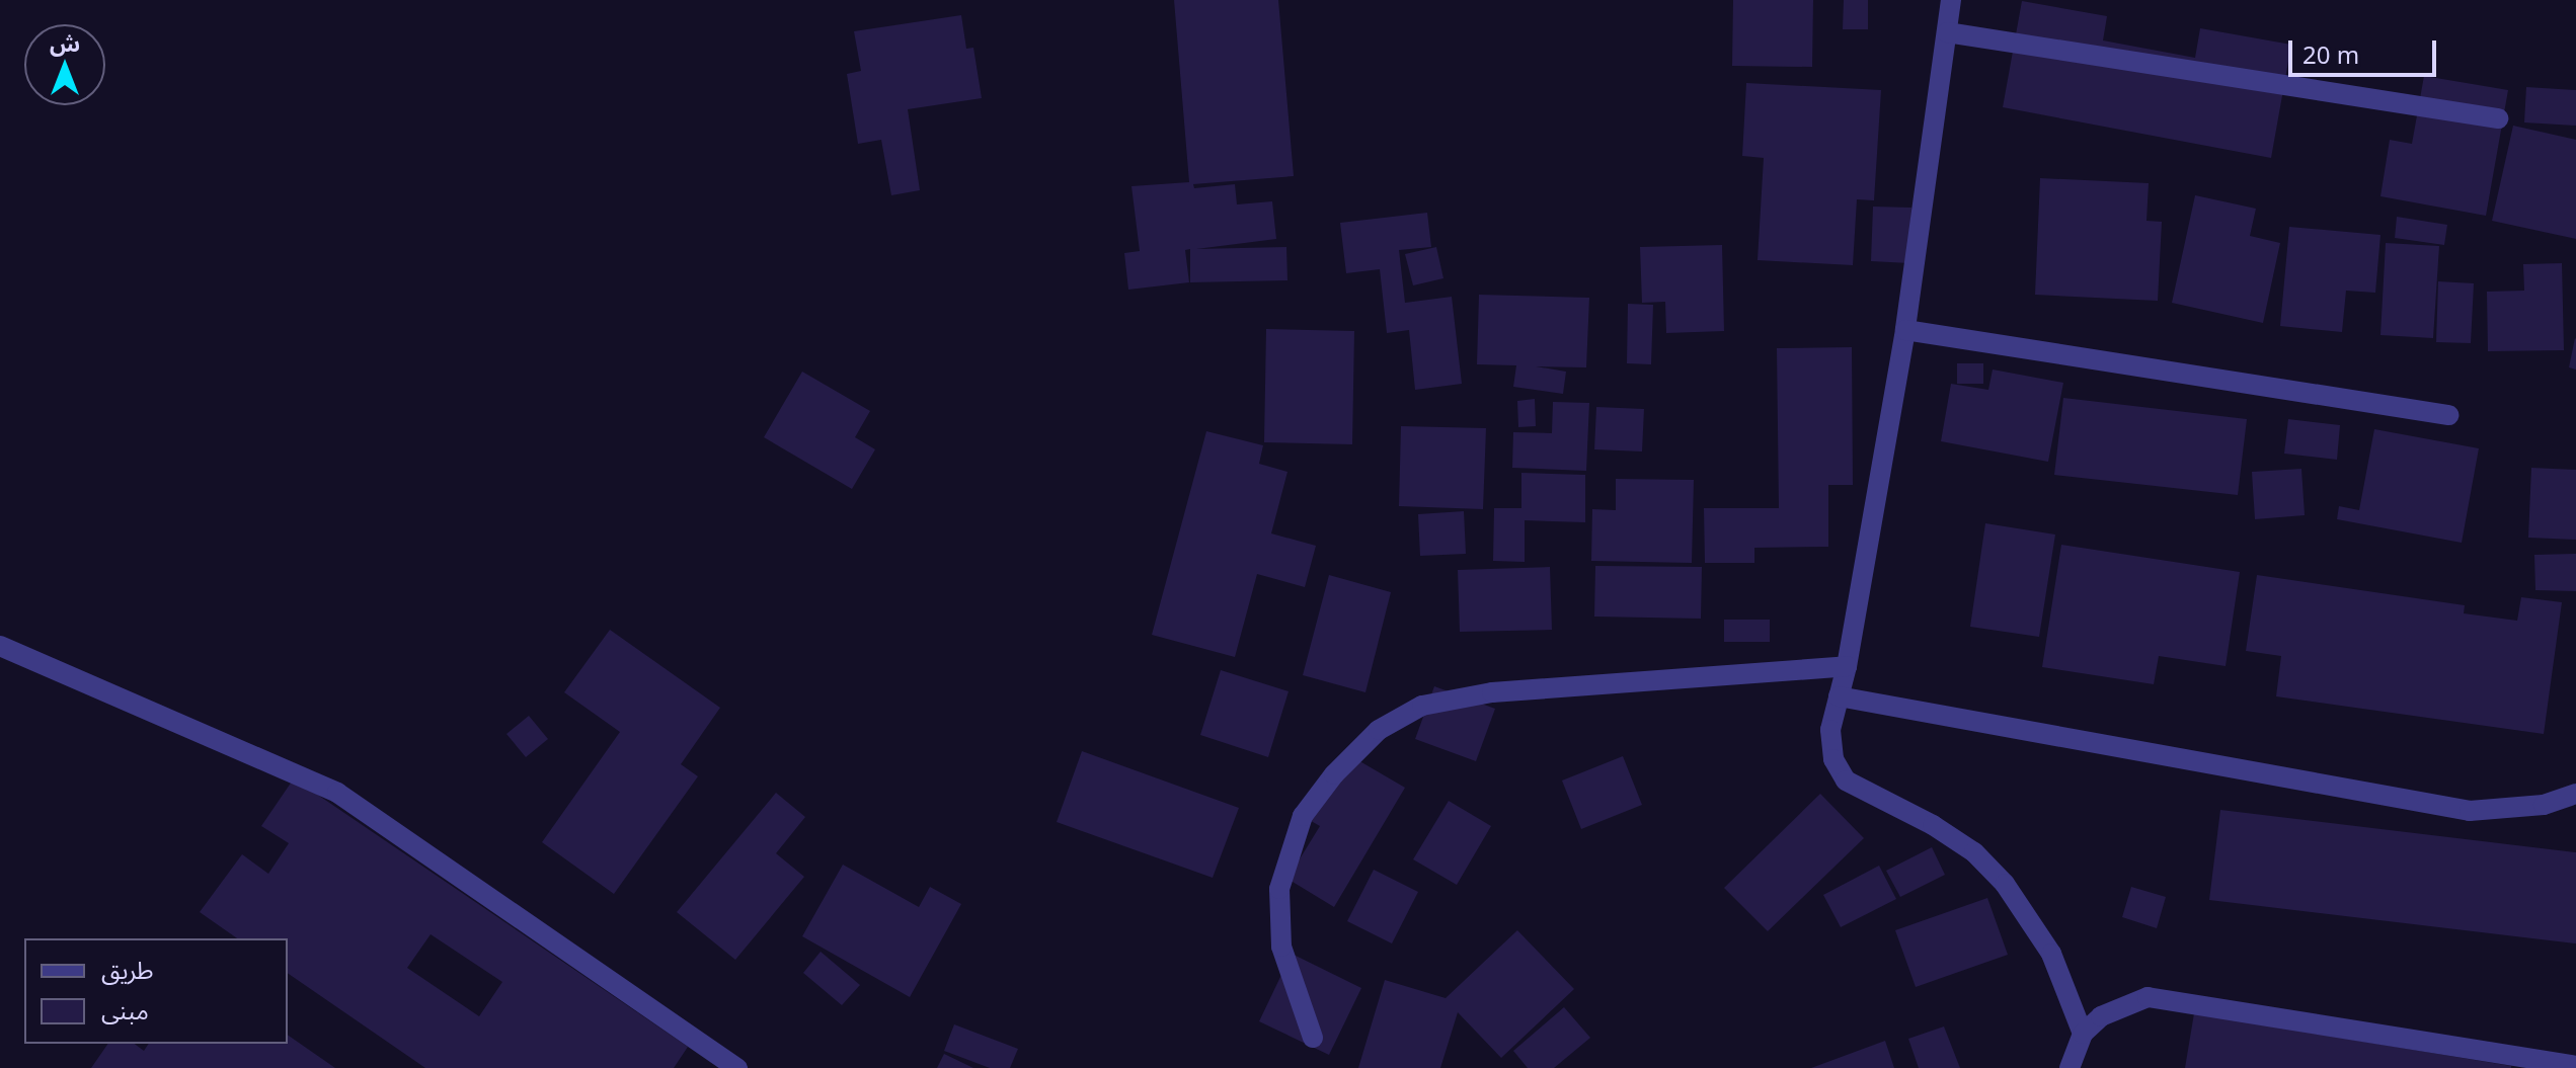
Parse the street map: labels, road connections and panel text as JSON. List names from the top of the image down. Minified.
{"legend":["طريق","مبنى"],"scale_bar":"20 m","north":"top"}
